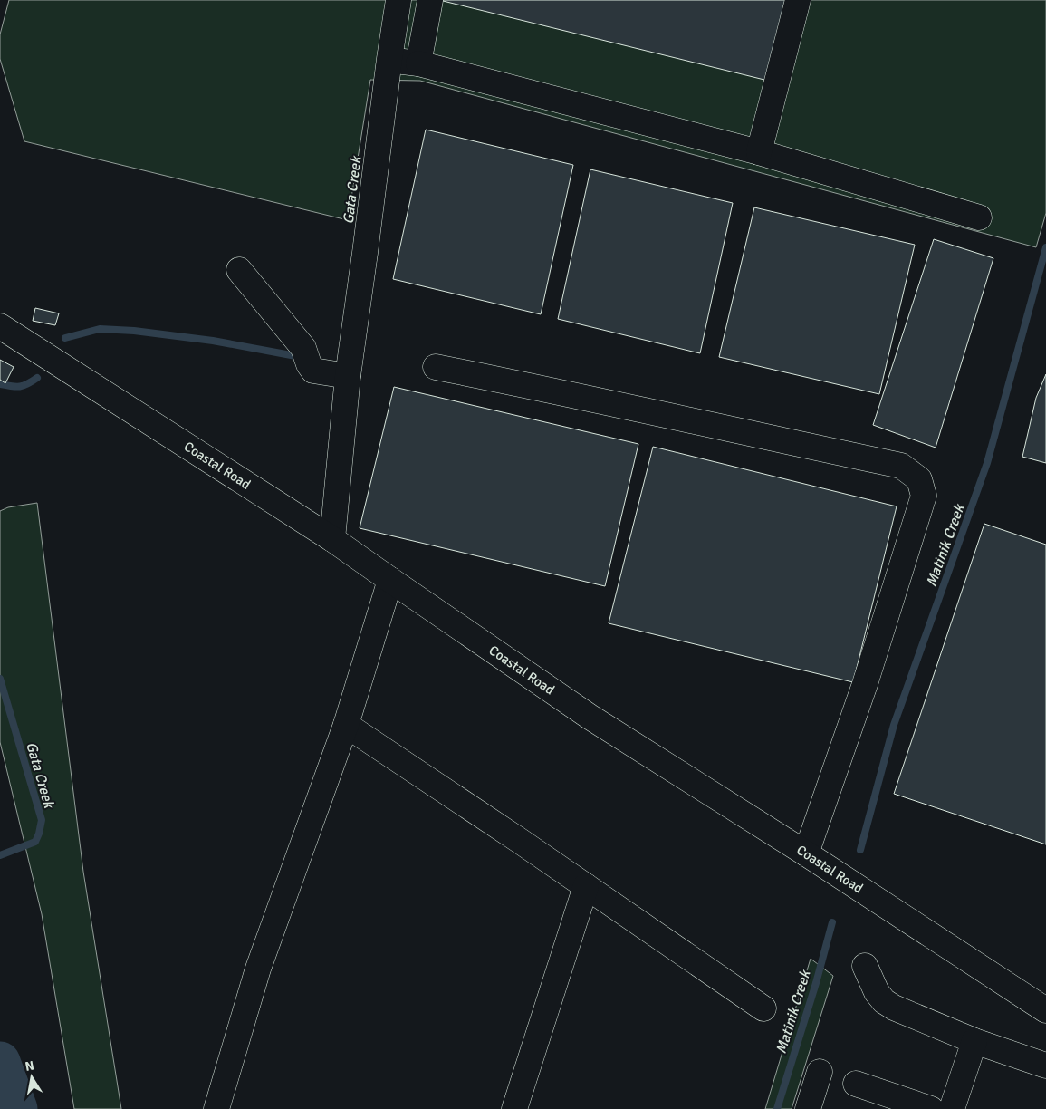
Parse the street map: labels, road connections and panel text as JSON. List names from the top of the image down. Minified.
{"streets":{"main road":["Coastal Road"]},"water":["Gata Creek","Matinik Creek"],"north":"top"}
